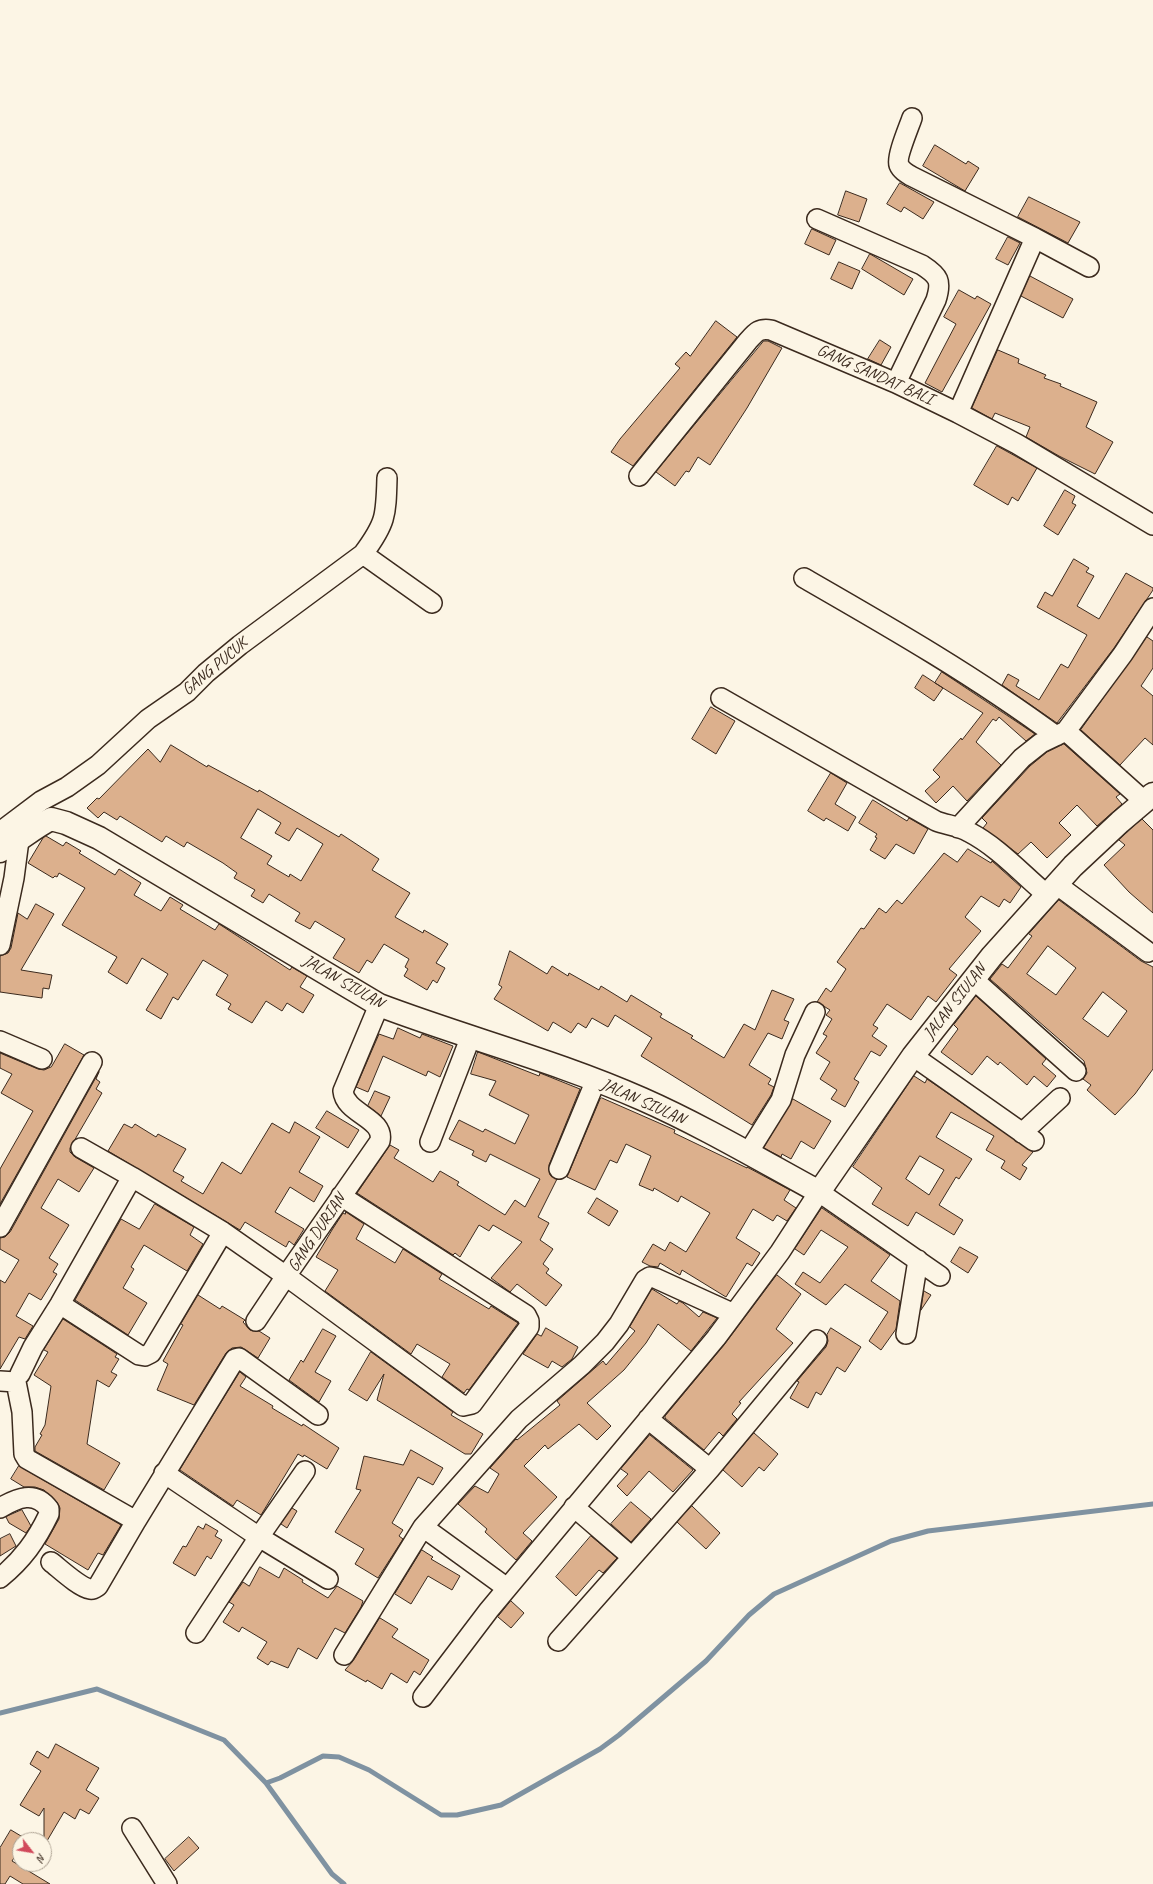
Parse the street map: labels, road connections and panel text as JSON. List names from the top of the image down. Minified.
{"streets":{"street":["GANG SANDAT BALI","GANG PUCUK","JALAN SIULAN","GANG DURIAN"]},"crossings":[["GANG PUCUK","JALAN SIULAN"],["JALAN SIULAN","GANG DURIAN"]],"north":"bottom right"}
